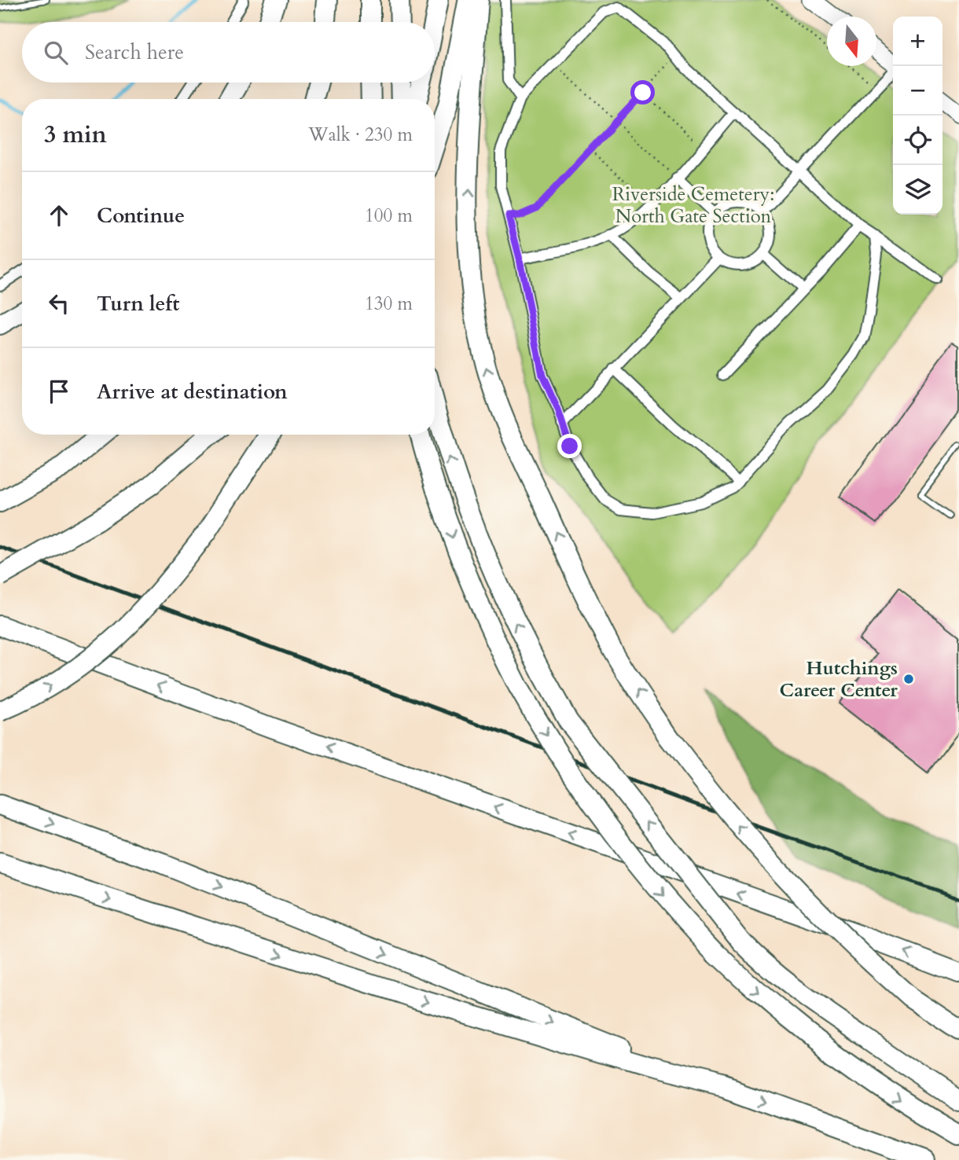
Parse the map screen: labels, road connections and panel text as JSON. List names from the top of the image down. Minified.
{"parks":["Riverside Cemetery: North Gate Section"],"places":["Hutchings Career Center"],"north":"bottom","page":{"map_buttons":["+","−"],"search":"Search here","heading":["3 min","Walk · 230 m"],"list":[["Continue","100 m"],["Turn left","130 m"],"Arrive at destination"]}}
